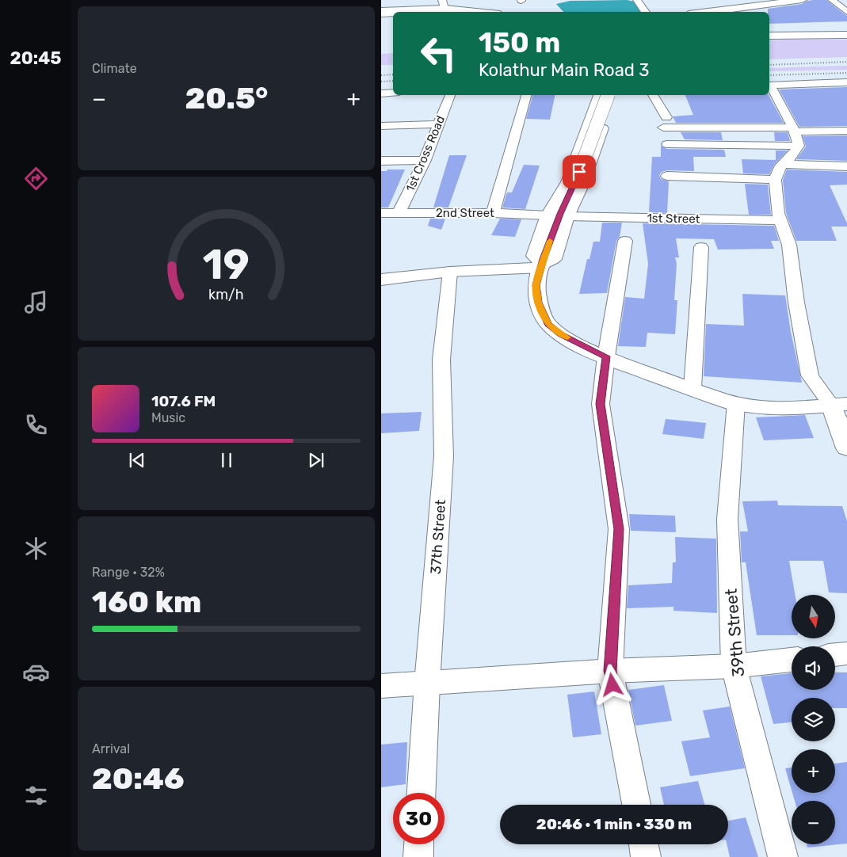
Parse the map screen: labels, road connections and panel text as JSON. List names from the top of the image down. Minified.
{"streets":{"street":["1st Cross Road","2nd Street","1st Street","37th Street","39th Street"]},"crossings":[["1st Cross Road","2nd Street"]],"north":"bottom","page":{"tabs":"20:45","tile":["Climate",["Range · 32%","160 km"],["Arrival","20:46"]],"turn":["150 m","Kolathur Main Road 3"],"heat":["−","20.5°","+"],"song":["107.6 FM","Music"],"map_buttons":["+","−"],"limit":"30","trip":"20:46 · 1 min · 330 m","gauge":["19","km/h"]}}
